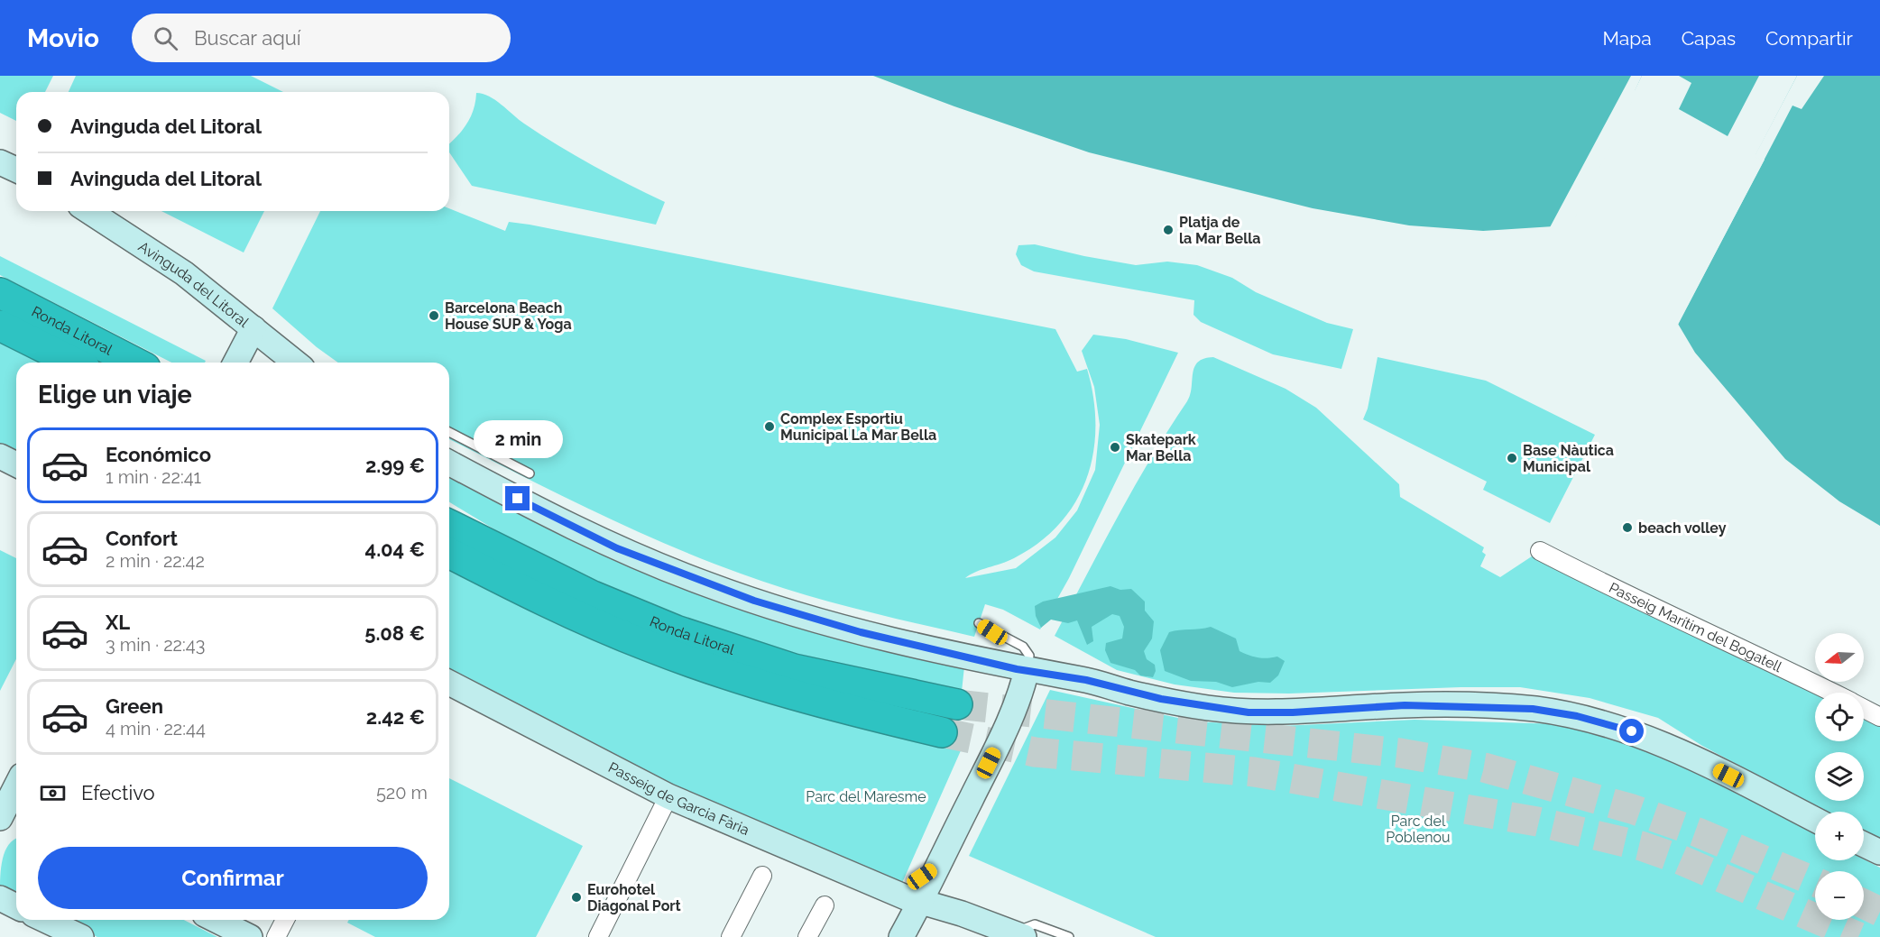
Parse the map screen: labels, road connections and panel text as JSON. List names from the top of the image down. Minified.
{"streets":{"highway":["Ronda Litoral"],"main road":["Avinguda del Litoral","Passeig de Garcia Fària"],"street":["Passeig Marítim del Bogatell"]},"parks":["Parc del Maresme","Parc del Poblenou"],"places":["Platja de la Mar Bella","Barcelona Beach House SUP & Yoga","Complex Esportiu Municipal La Mar Bella","Skatepark Mar Bella","Base Nàutica Municipal","beach volley","Eurohotel Diagonal Port"],"north":"left","page":{"header":"Movio","search":"Buscar aquí","nav":["Mapa","Capas","Compartir"],"banner":["Avinguda del Litoral","Avinguda del Litoral"],"heading":"Elige un viaje","bubble":"2 min","list":[{"name":"Económico","note":"1 min · 22:41","value":"2.99 €"},{"name":"Confort","note":"2 min · 22:42","value":"4.04 €"},{"name":"XL","note":"3 min · 22:43","value":"5.08 €"},{"name":"Green","note":"4 min · 22:44","value":"2.42 €"}],"map_buttons":["+","−"],"pay":["Efectivo","520 m"],"buttons":"Confirmar"}}
